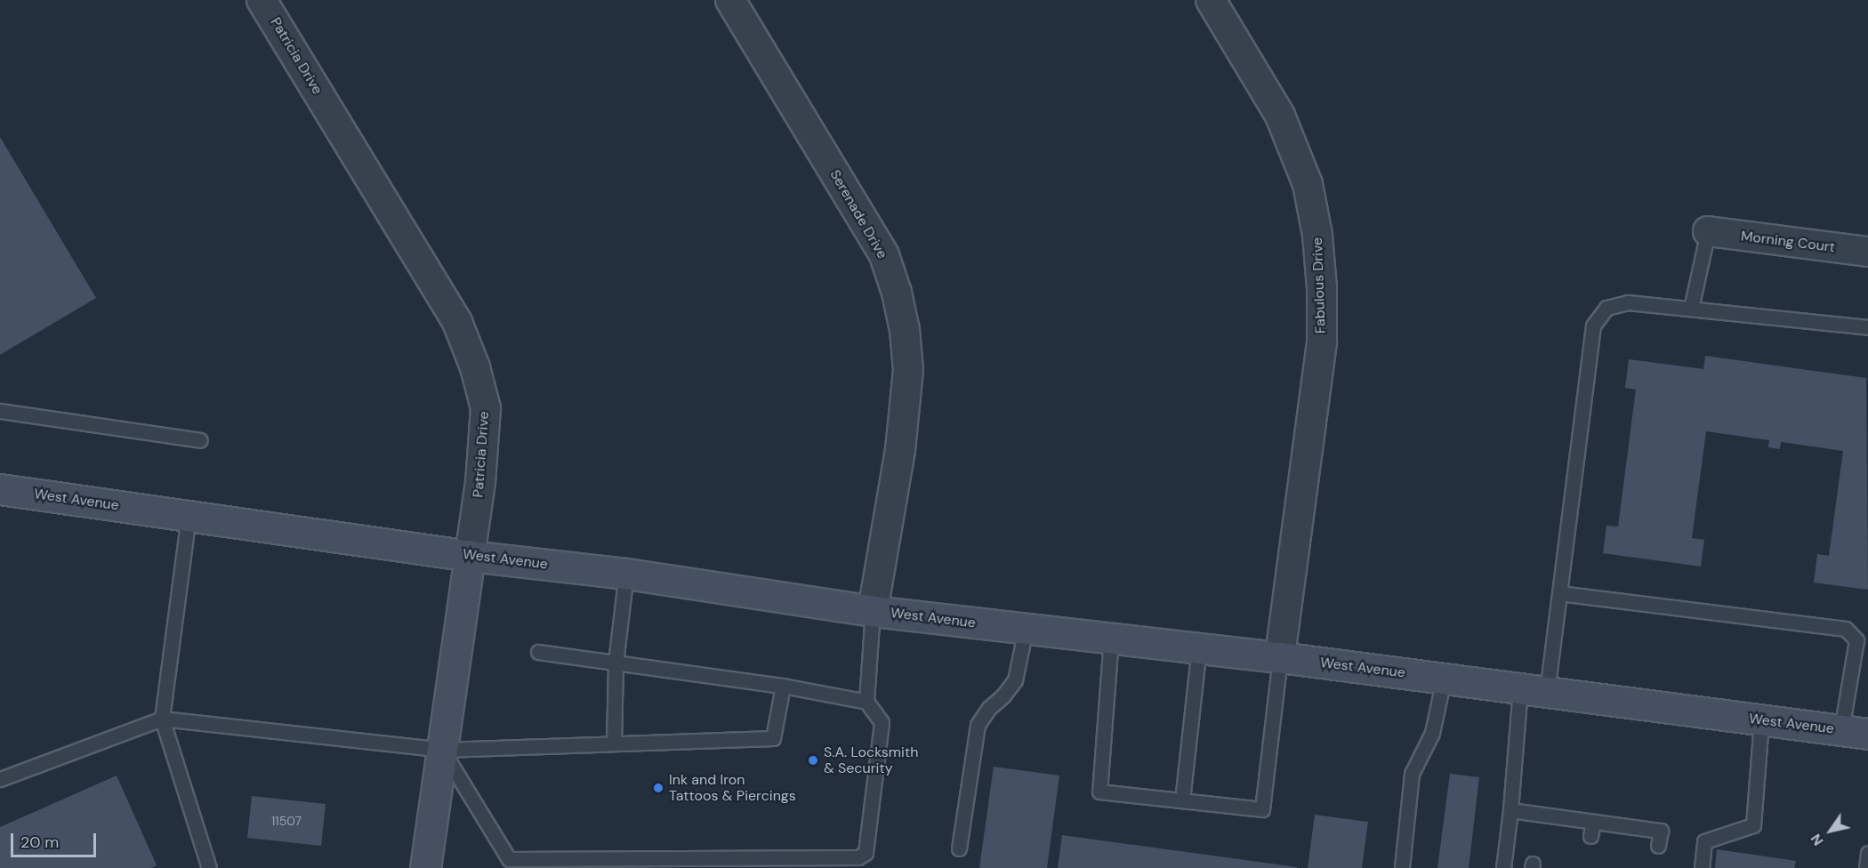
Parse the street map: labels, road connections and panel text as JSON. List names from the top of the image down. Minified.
{"streets":{"main road":["Patricia Drive","West Avenue"],"street":["Serenade Drive","Morning Court","Fabulous Drive"]},"crossings":[["Patricia Drive","West Avenue"],["Serenade Drive","West Avenue"],["Fabulous Drive","West Avenue"]],"places":["S.A. Locksmith & Security","Ink and Iron Tattoos & Piercings"],"house_numbers":["11507"],"scale_bar":"20 m","north":"bottom left"}
